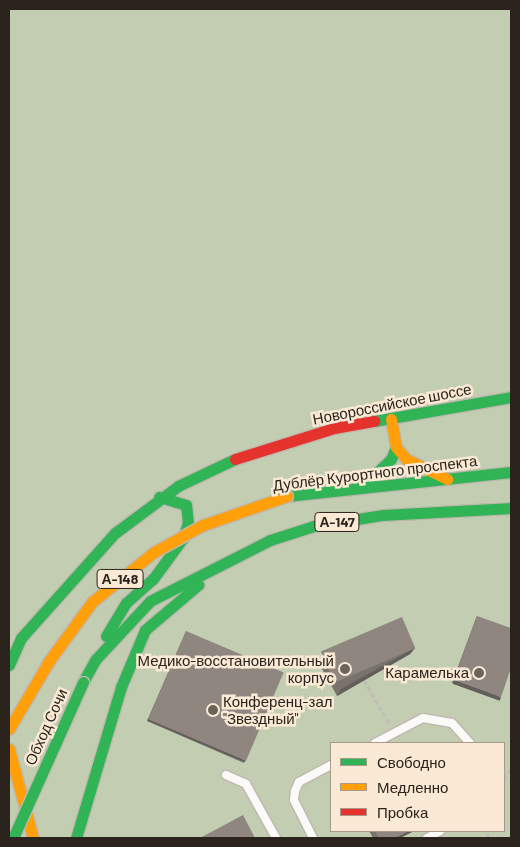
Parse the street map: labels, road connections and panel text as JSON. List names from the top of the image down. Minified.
{"streets":{"main road":["Новороссийское шоссе","Дублёр Курортного проспекта","А-147","А-148","Обход Сочи"]},"crossings":[["Новороссийское шоссе","А-147"],["Дублёр Курортного проспекта","А-148"],["А-147","Обход Сочи"]],"places":["Медико-восстановительный корпус","Карамелька","Конференц-зал \"Звездный\""],"legend":["Свободно","Медленно","Пробка"]}
